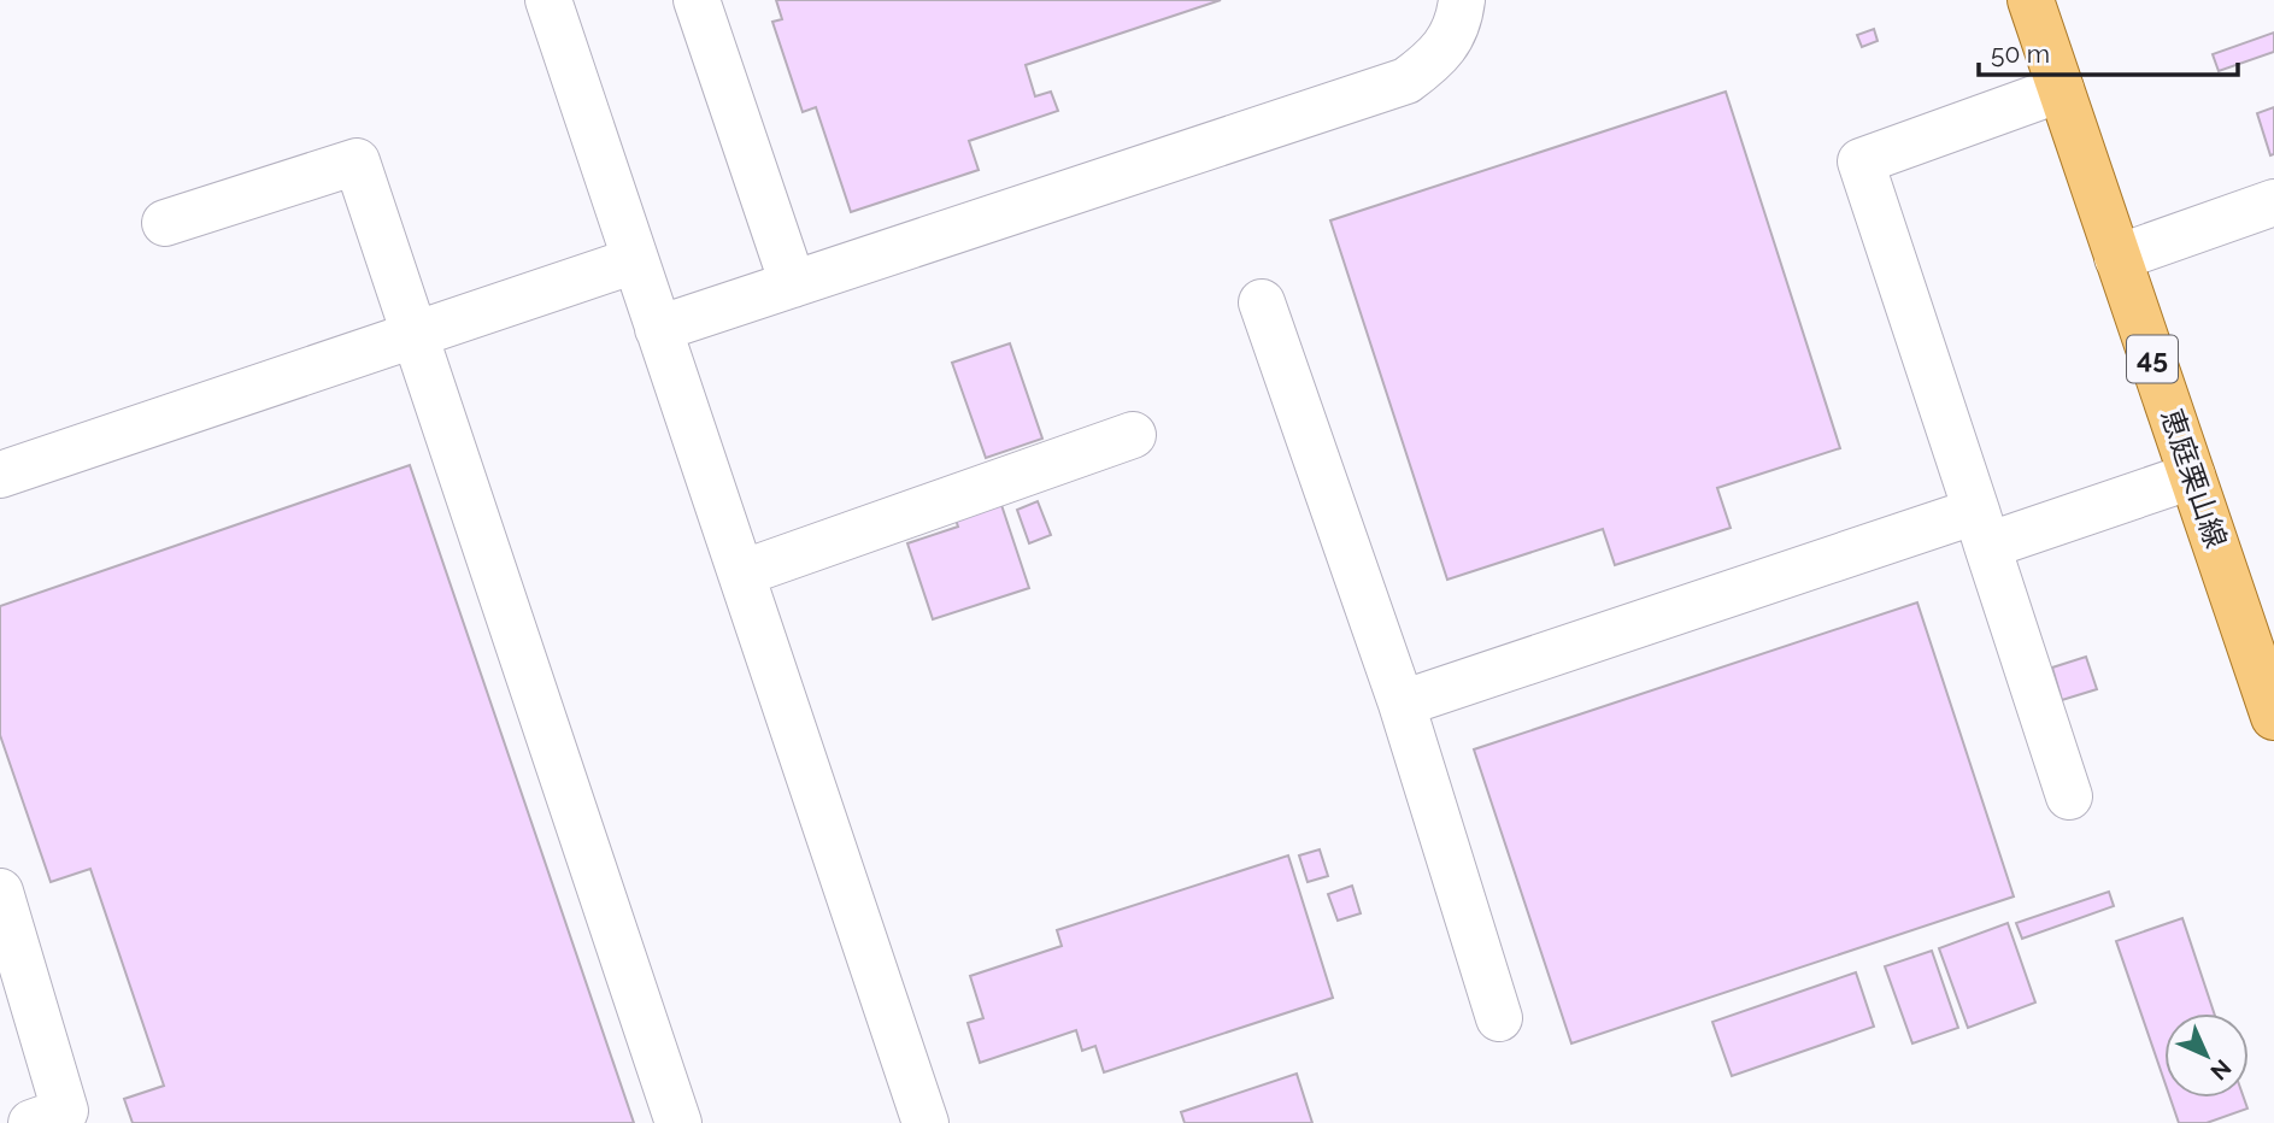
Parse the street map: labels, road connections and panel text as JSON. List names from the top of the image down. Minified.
{"streets":{"main road":["45","恵庭栗山線"]},"scale_bar":"50 m","north":"bottom right"}
